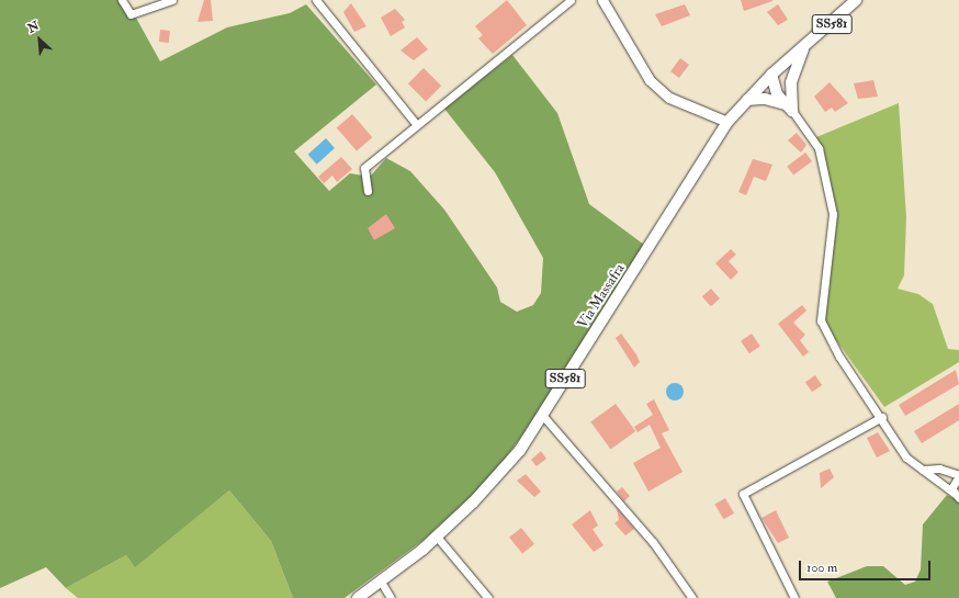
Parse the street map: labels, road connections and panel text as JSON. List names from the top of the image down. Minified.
{"streets":{"main road":["SS581","Via Massafra"]},"scale_bar":"100 m","north":"top left"}
